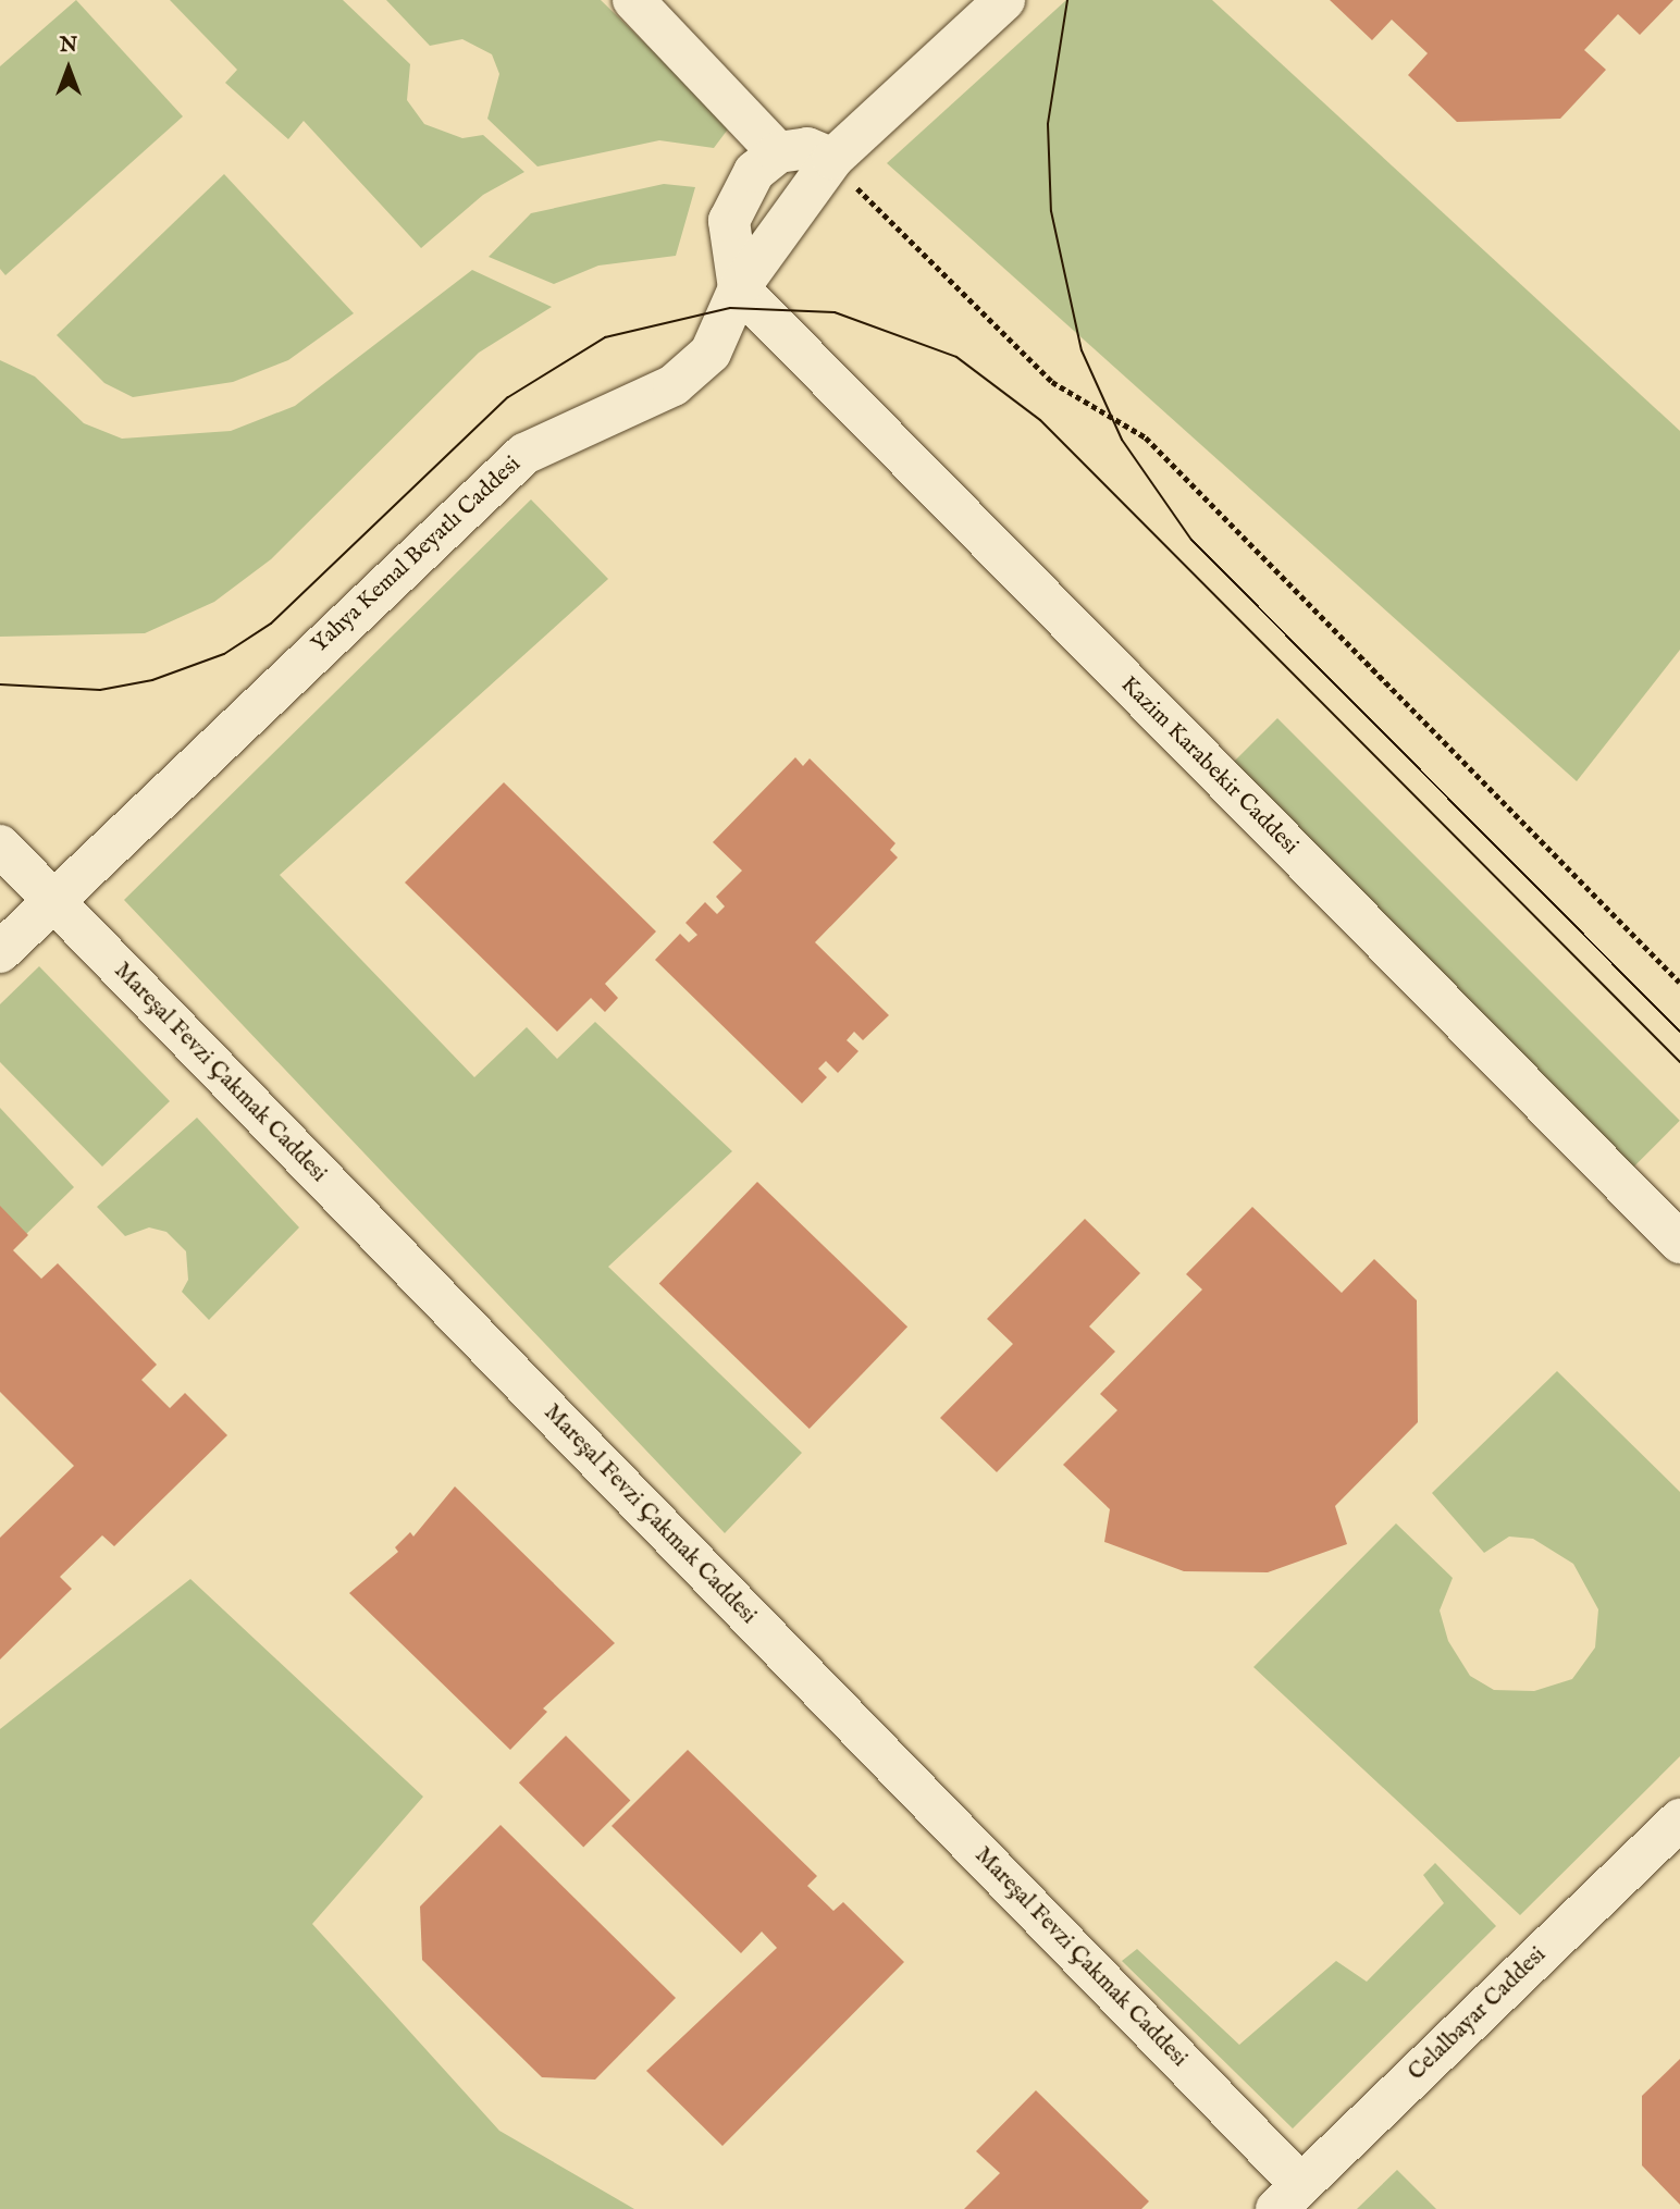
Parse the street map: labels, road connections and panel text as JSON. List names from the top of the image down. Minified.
{"streets":{"street":["Yahya Kemal Beyatlı Caddesi","Kazim Karabekir Caddesi","Mareşal Fevzi Çakmak Caddesi","Celalbayar Caddesi"]},"crossings":[["Yahya Kemal Beyatlı Caddesi","Kazim Karabekir Caddesi"],["Yahya Kemal Beyatlı Caddesi","Mareşal Fevzi Çakmak Caddesi"],["Mareşal Fevzi Çakmak Caddesi","Celalbayar Caddesi"]],"north":"top"}
